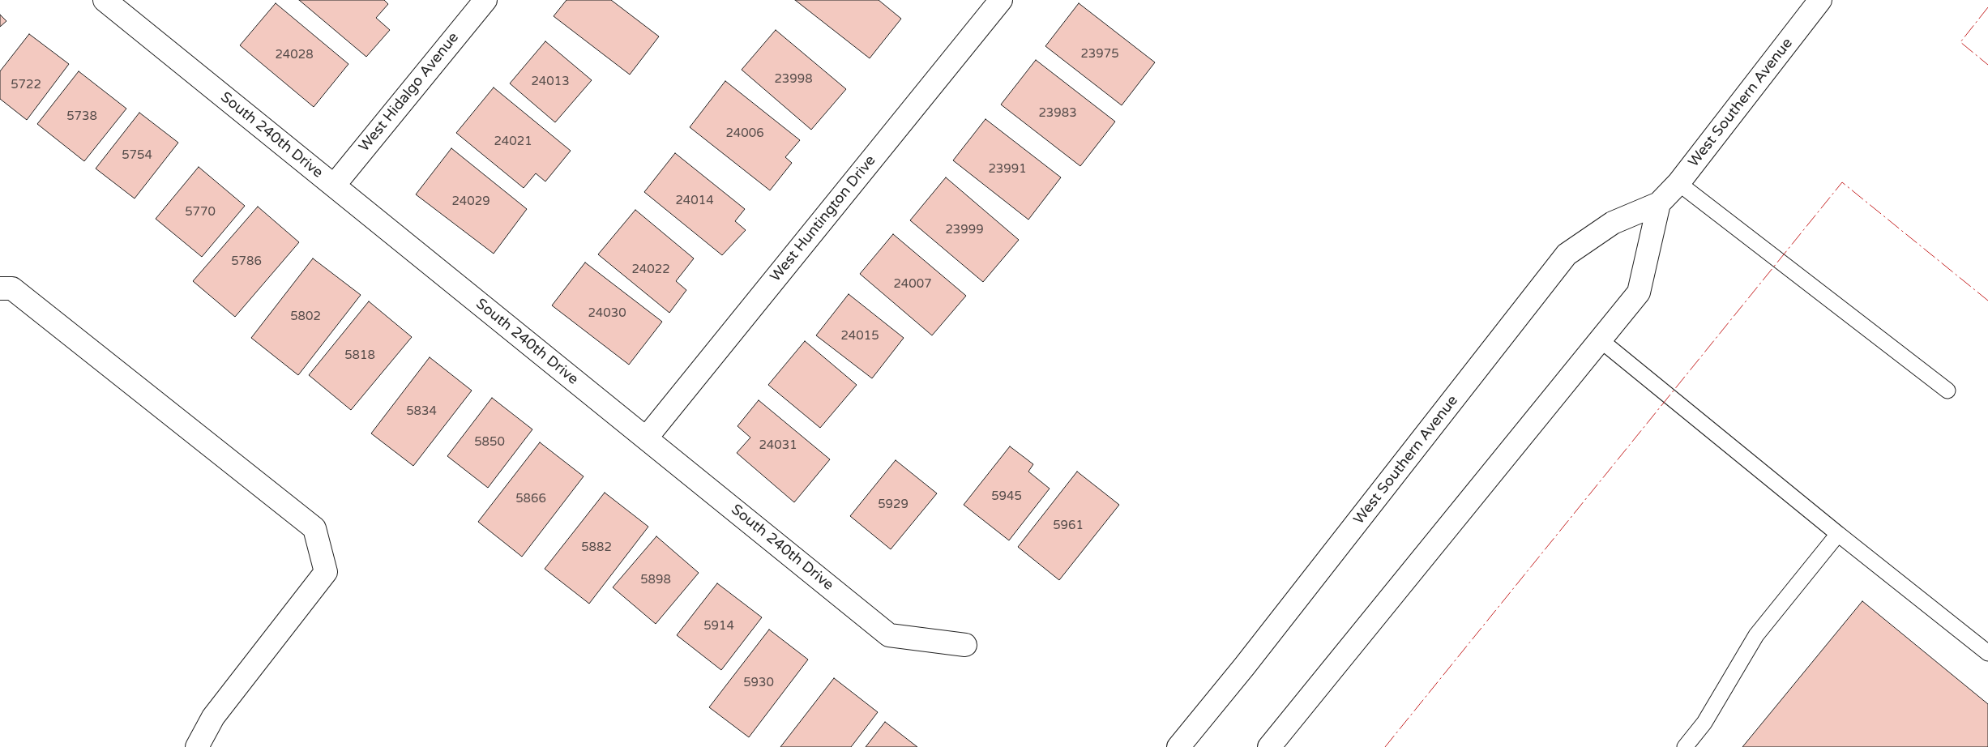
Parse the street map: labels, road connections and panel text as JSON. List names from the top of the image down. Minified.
{"streets":{"street":["West Hidalgo Avenue","West Southern Avenue","South 240th Drive","West Huntington Drive"]},"crossings":[["West Hidalgo Avenue","South 240th Drive"],["South 240th Drive","West Huntington Drive"]],"house_numbers":["23975","24028","23998","24013","5722","23983","5738","24006","24021","5754","23991","24014","24029","5770","23999","5786","24022","24007","24030","5802","24015","5818","5834","5850","24031","5945","5866","5929","5961","5882","5898","5914","5930"]}
